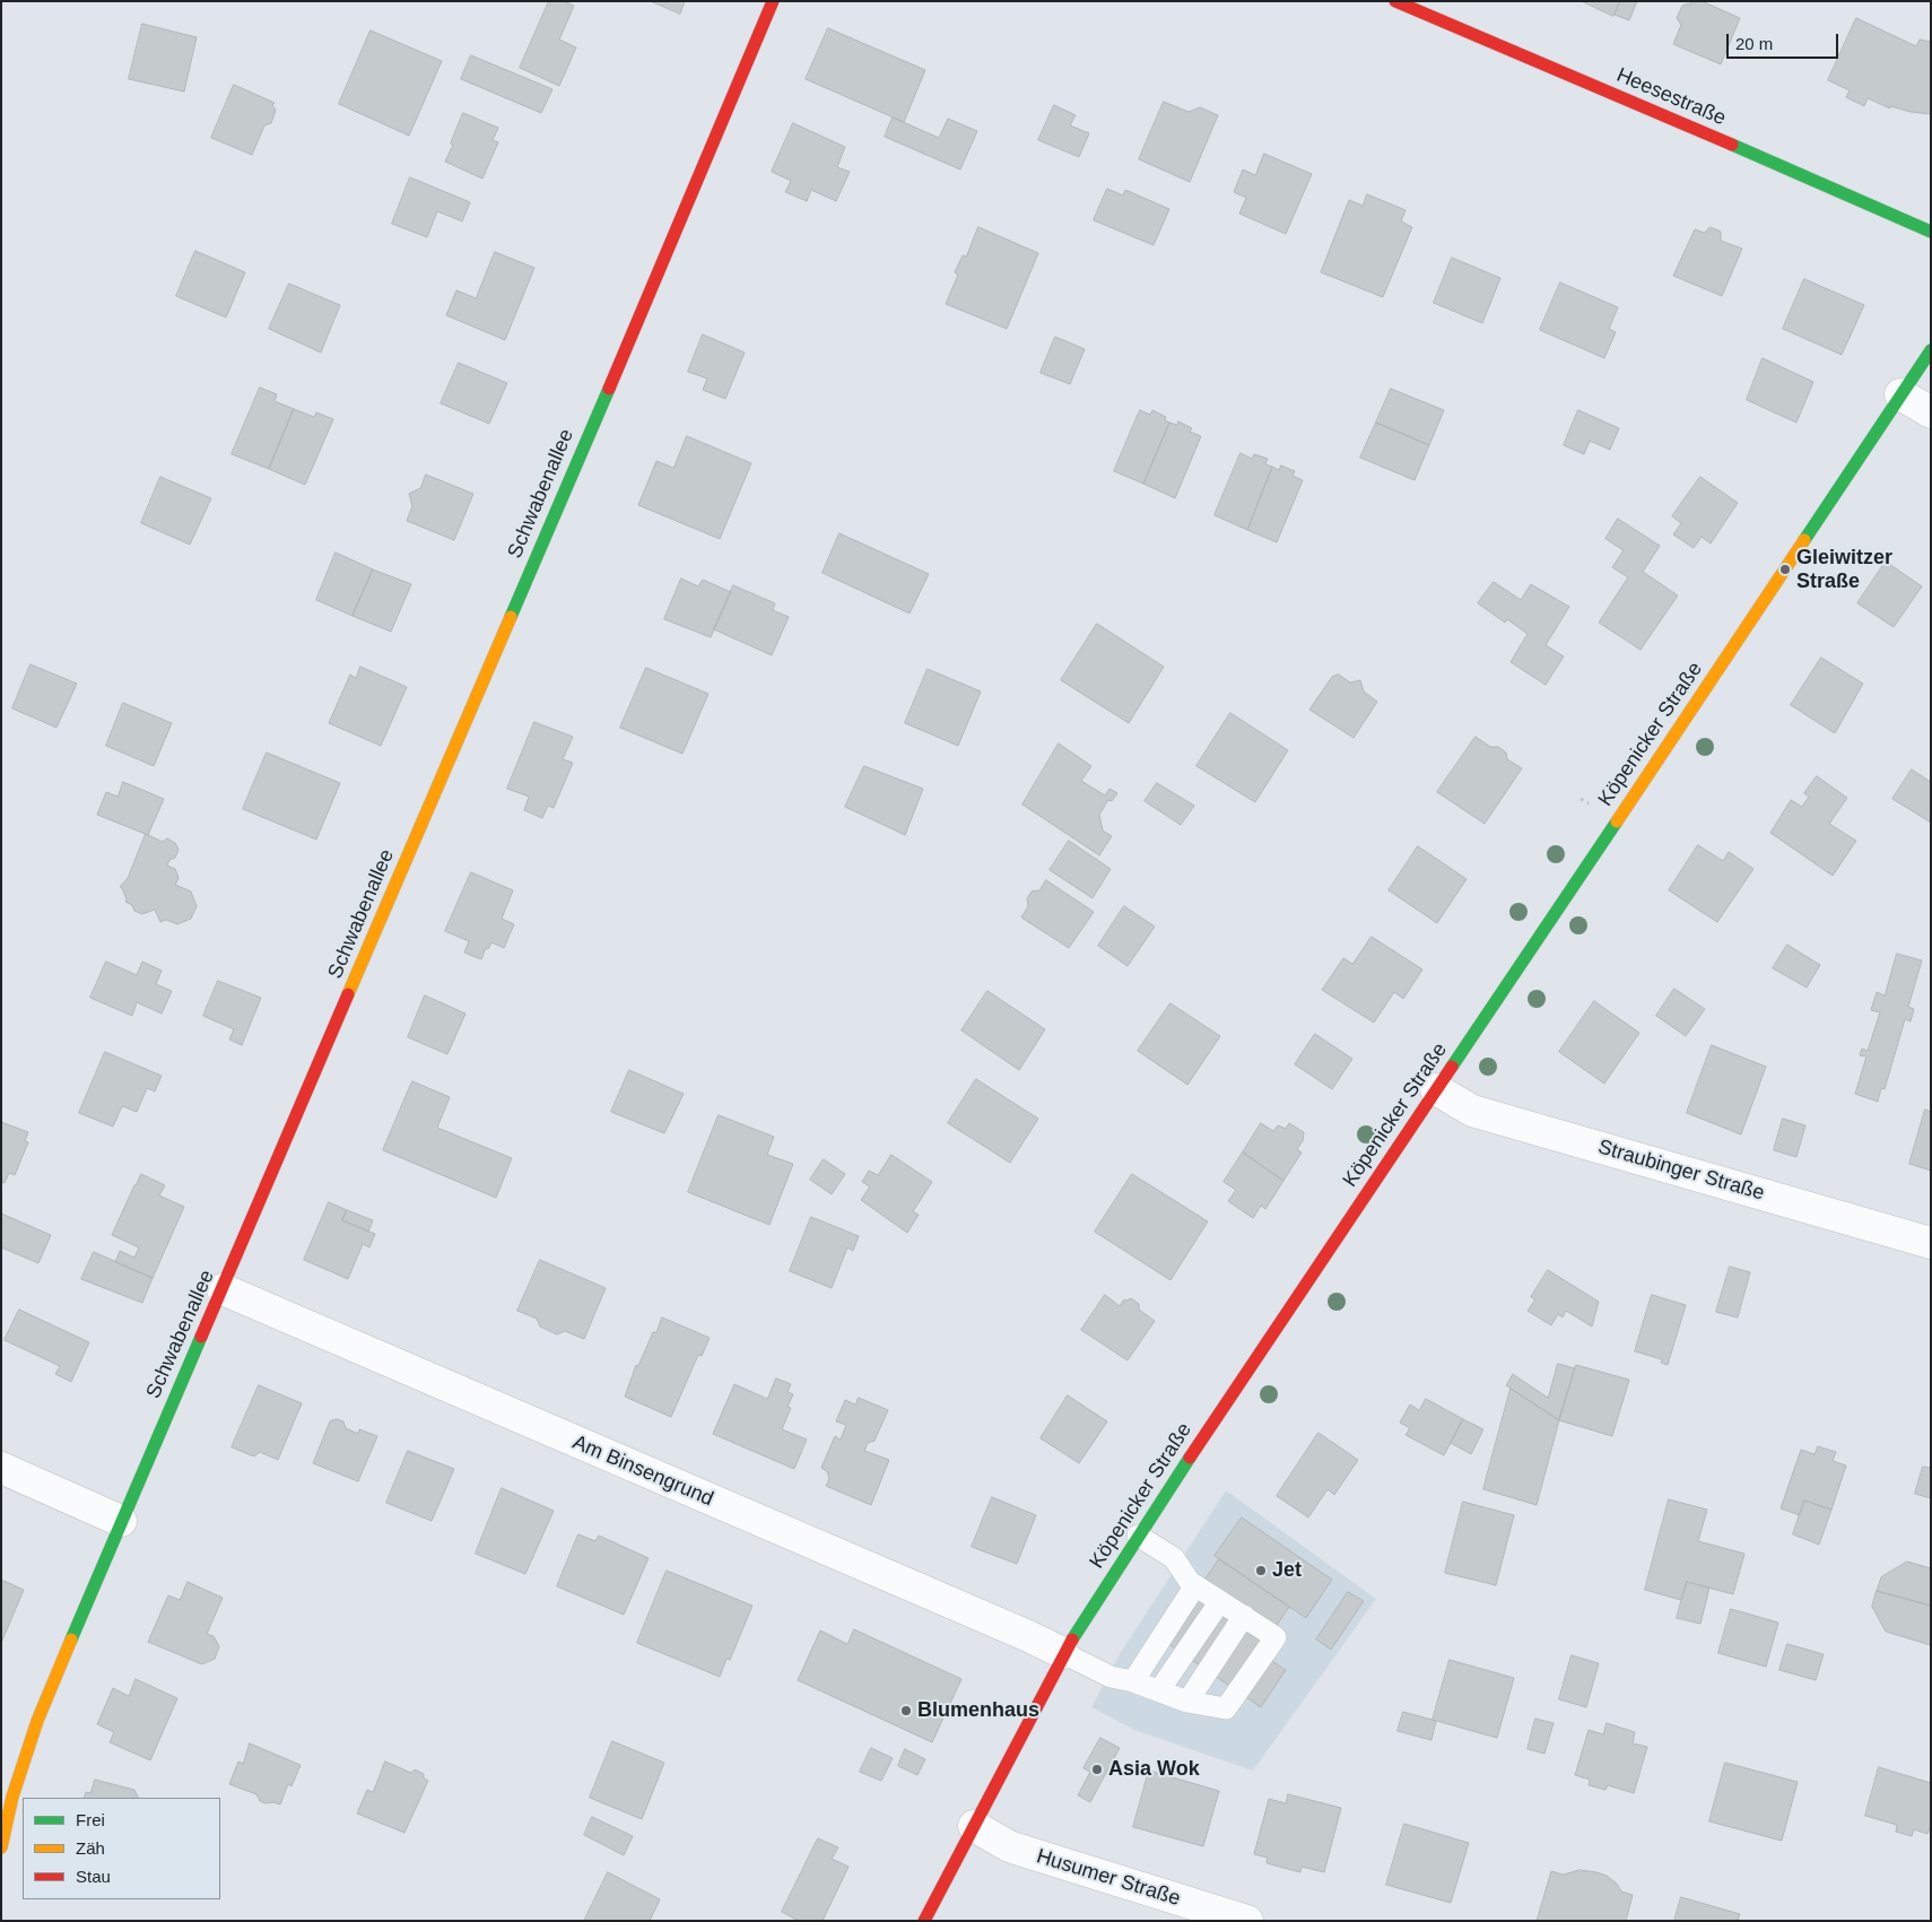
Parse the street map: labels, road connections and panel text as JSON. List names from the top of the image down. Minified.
{"streets":{"street":["Heesestraße","Schwabenallee","Köpenicker Straße","Straubinger Straße","Am Binsengrund","Husumer Straße"]},"crossings":[["Schwabenallee","Am Binsengrund"],["Köpenicker Straße","Straubinger Straße"],["Köpenicker Straße","Am Binsengrund"],["Köpenicker Straße","Husumer Straße"]],"places":["Gleiwitzer Straße","Jet","Blumenhaus","Asia Wok"],"legend":["Frei","Zäh","Stau"],"scale_bar":"20 m"}
